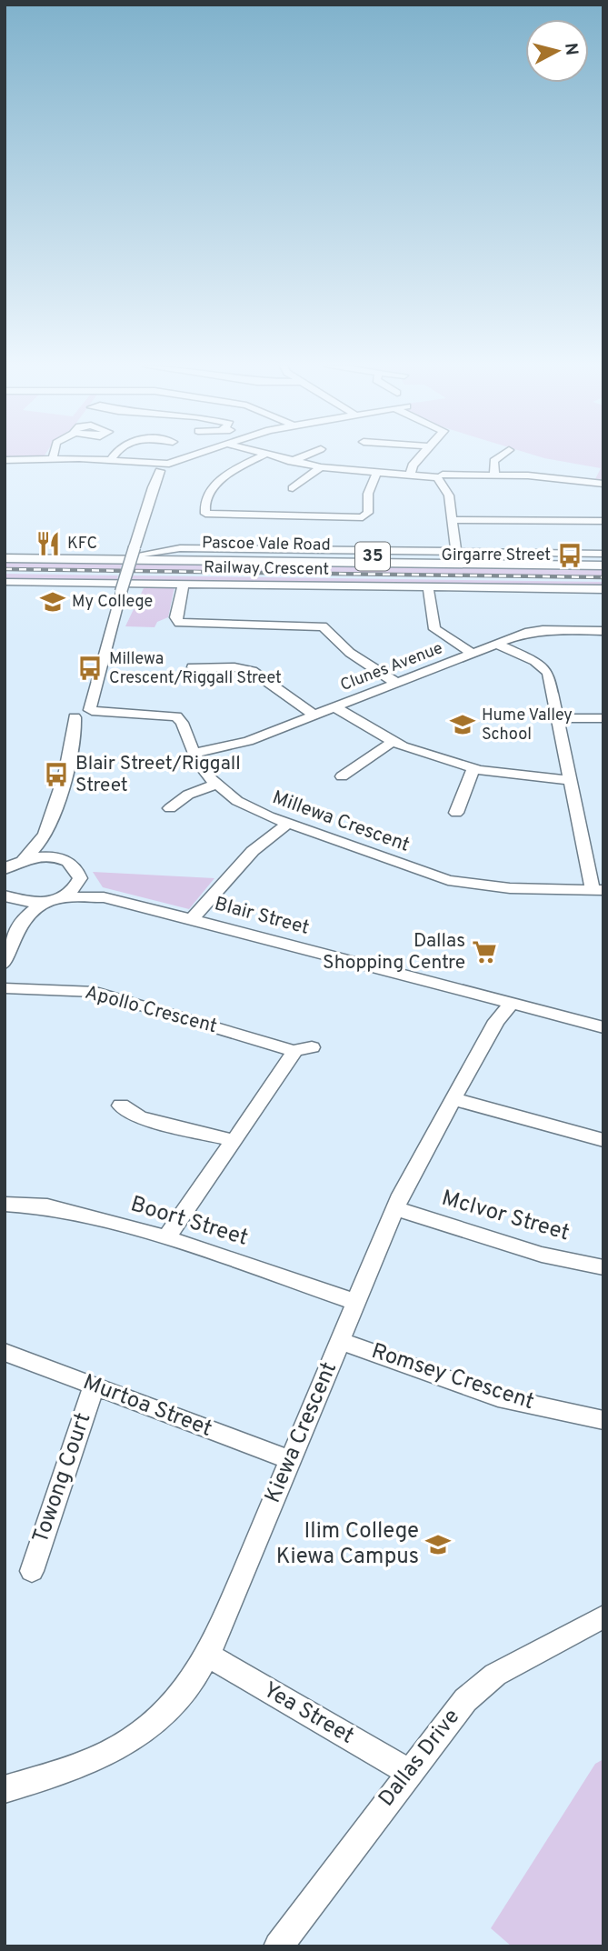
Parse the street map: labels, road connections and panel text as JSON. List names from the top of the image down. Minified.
{"streets":{"main road":["Pascoe Vale Road","35"],"street":["Railway Crescent","Clunes Avenue","Millewa Crescent","Blair Street","Apollo Crescent","McIvor Street","Boort Street","Romsey Crescent","Murtoa Street","Kiewa Crescent","Towong Court","Yea Street","Dallas Drive"]},"crossings":[["Clunes Avenue","Millewa Crescent"],["Blair Street","Kiewa Crescent"],["Apollo Crescent","Boort Street"],["McIvor Street","Kiewa Crescent"],["Boort Street","Kiewa Crescent"],["Romsey Crescent","Kiewa Crescent"],["Murtoa Street","Kiewa Crescent"],["Murtoa Street","Towong Court"],["Kiewa Crescent","Yea Street"],["Yea Street","Dallas Drive"]],"places":{"restaurant":["KFC"],"bus stop":["Girgarre Street","Millewa Crescent/Riggall Street","Blair Street/Riggall Street"],"school or university":["My College","Hume Valley School","Ilim College Kiewa Campus"],"supermarket":["Dallas Shopping Centre"]},"north":"right"}
